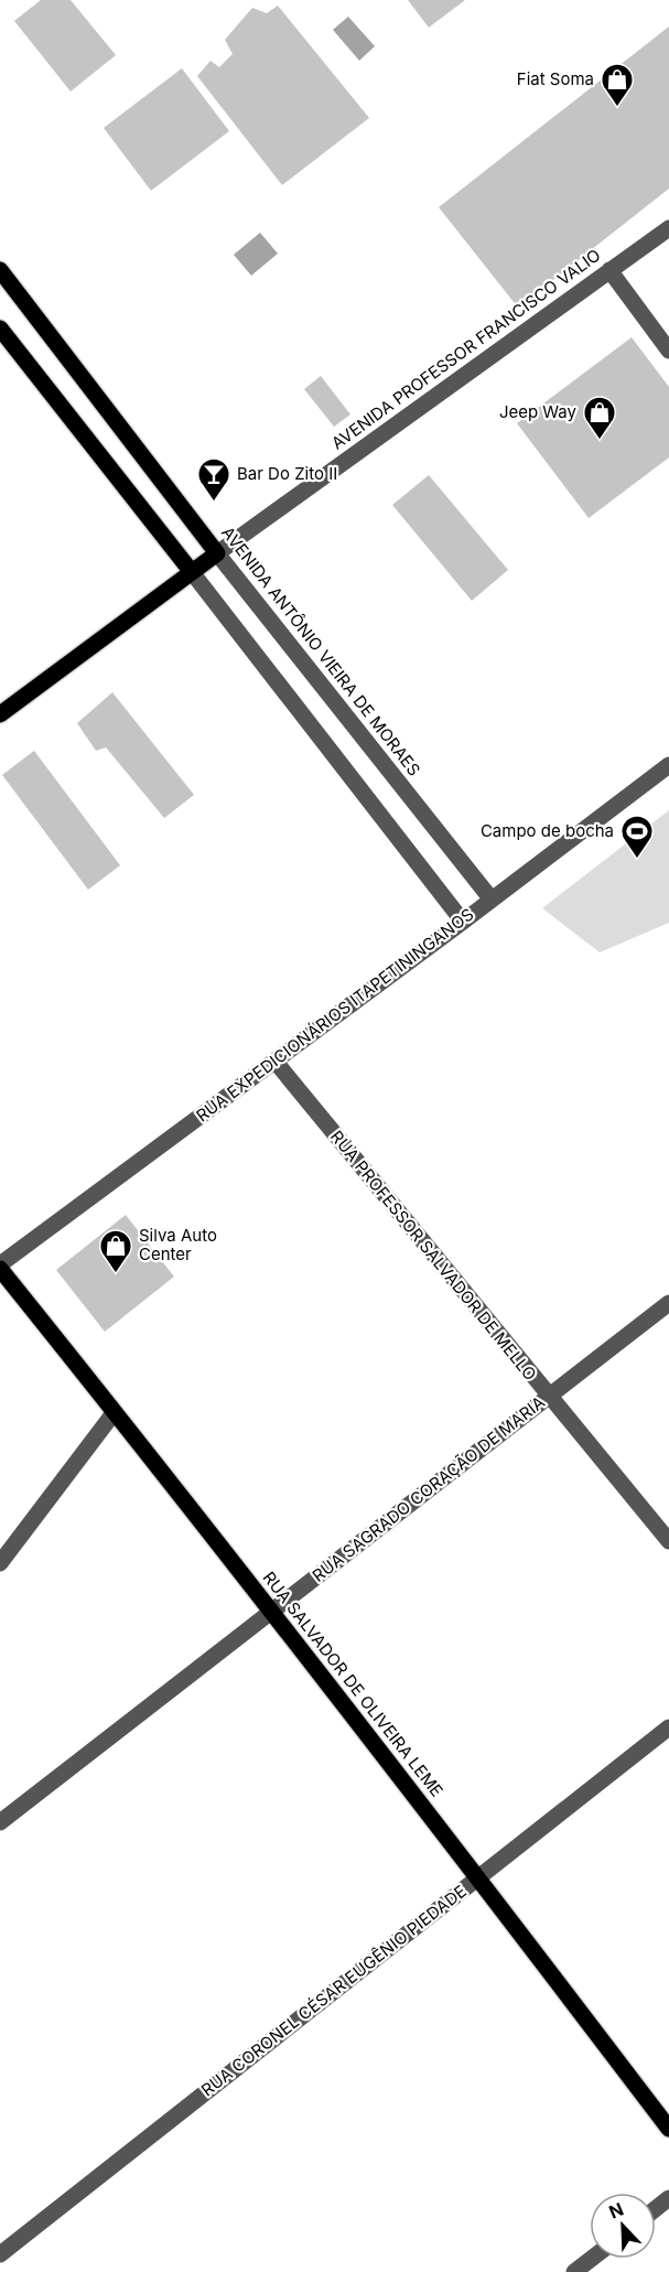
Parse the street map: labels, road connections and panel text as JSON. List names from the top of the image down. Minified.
{"streets":{"main road":["AVENIDA PROFESSOR FRANCISCO VALIO","AVENIDA ANTÔNIO VIEIRA DE MORAES","RUA SALVADOR DE OLIVEIRA LEME"],"street":["RUA EXPEDICIONÁRIOS ITAPETININGANOS","RUA PROFESSOR SALVADOR DE MELLO","RUA SAGRADO CORAÇÃO DE MARIA","RUA CORONEL CÉSAR EUGÊNIO PIEDADE"]},"crossings":[["AVENIDA PROFESSOR FRANCISCO VALIO","AVENIDA ANTÔNIO VIEIRA DE MORAES"],["AVENIDA ANTÔNIO VIEIRA DE MORAES","RUA EXPEDICIONÁRIOS ITAPETININGANOS"],["RUA EXPEDICIONÁRIOS ITAPETININGANOS","RUA PROFESSOR SALVADOR DE MELLO"],["RUA PROFESSOR SALVADOR DE MELLO","RUA SAGRADO CORAÇÃO DE MARIA"],["RUA SAGRADO CORAÇÃO DE MARIA","RUA SALVADOR DE OLIVEIRA LEME"],["RUA SALVADOR DE OLIVEIRA LEME","RUA CORONEL CÉSAR EUGÊNIO PIEDADE"]],"places":{"shop":["Fiat Soma","Jeep Way","Silva Auto Center"],"bar":["Bar Do Zito II"],"sports":["Campo de bocha"]},"north":"top left"}
